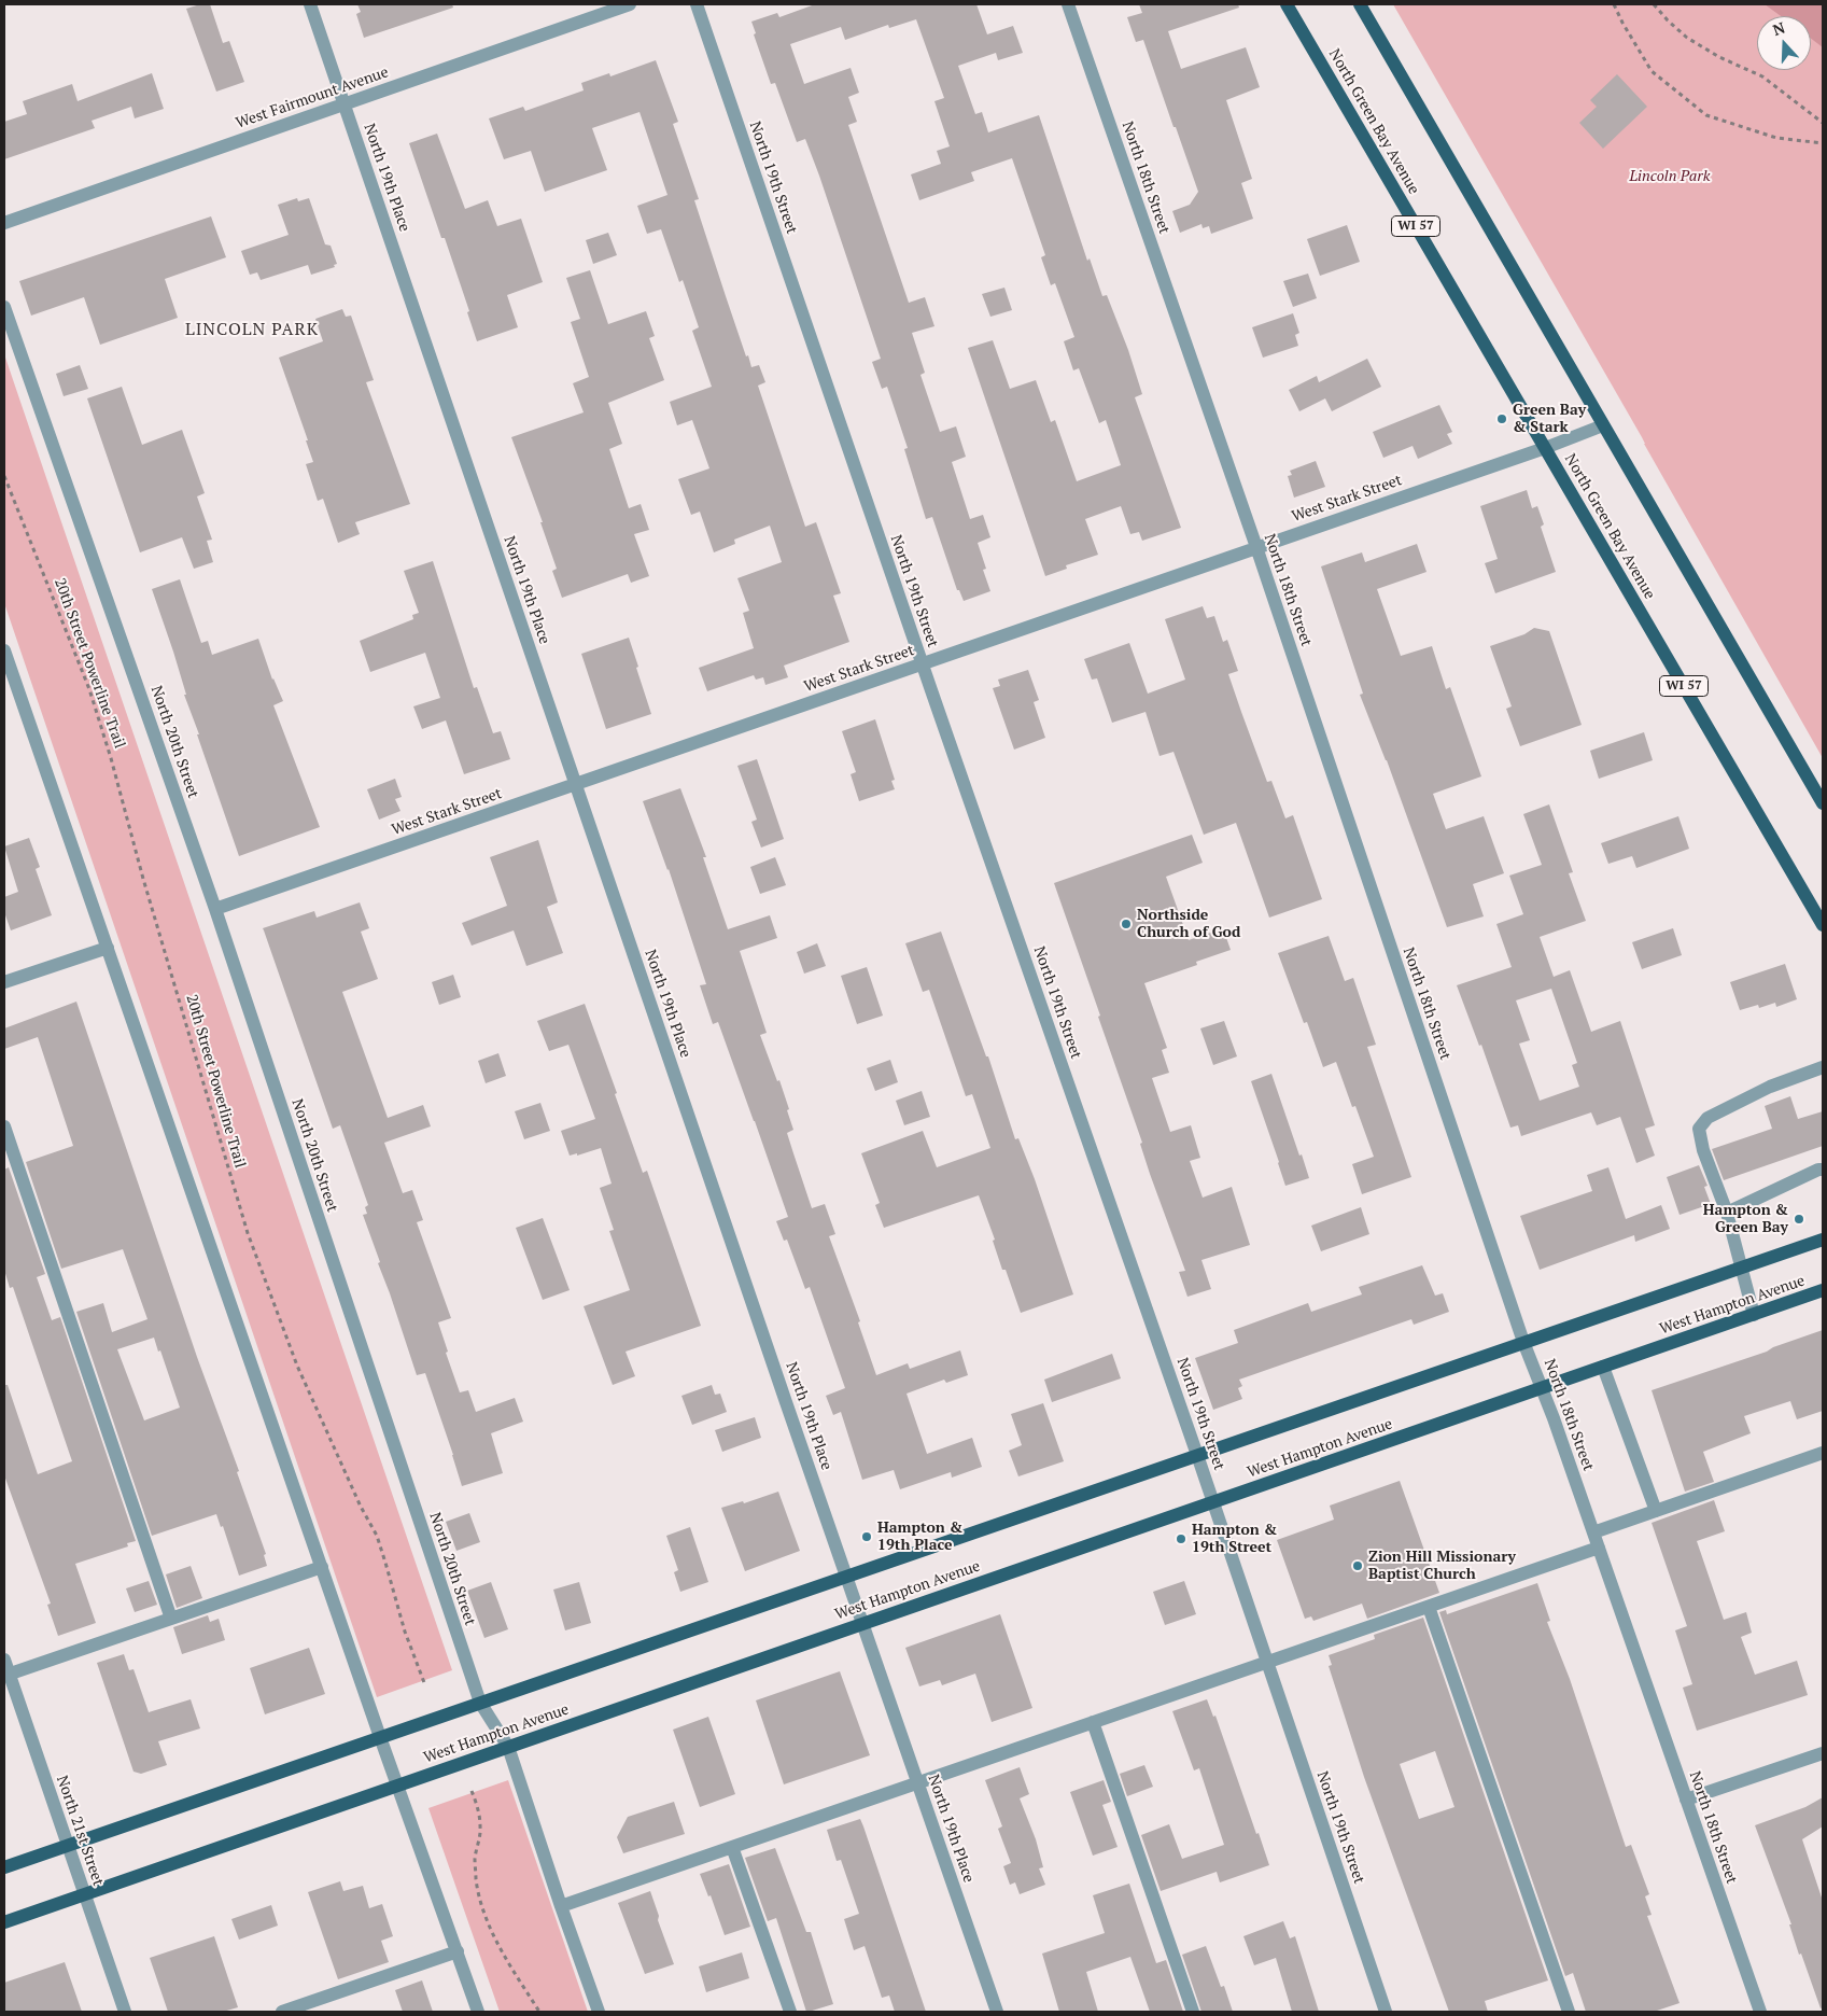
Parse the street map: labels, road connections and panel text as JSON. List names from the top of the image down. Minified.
{"streets":{"main road":["North Green Bay Avenue","WI 57","West Hampton Avenue"],"street":["West Fairmount Avenue","North 19th Place","North 19th Street","North 18th Street","West Stark Street","North 20th Street","North 21st Street"],"path":["20th Street Powerline Trail"]},"crossings":[["West Fairmount Avenue","North 19th Place"],["North Green Bay Avenue","West Stark Street"],["North 19th Place","West Stark Street"],["North 19th Place","West Hampton Avenue"],["North 19th Street","West Stark Street"],["North 19th Street","West Hampton Avenue"],["North 18th Street","West Stark Street"],["North 18th Street","West Hampton Avenue"],["West Stark Street","North 20th Street"],["North 20th Street","West Hampton Avenue"],["West Hampton Avenue","North 21st Street"]],"districts":["LINCOLN PARK"],"parks":["Lincoln Park"],"places":["Green Bay & Stark","Northside Church of God","Hampton & Green Bay","Hampton & 19th Place","Hampton & 19th Street","Zion Hill Missionary Baptist Church"],"north":"top"}
